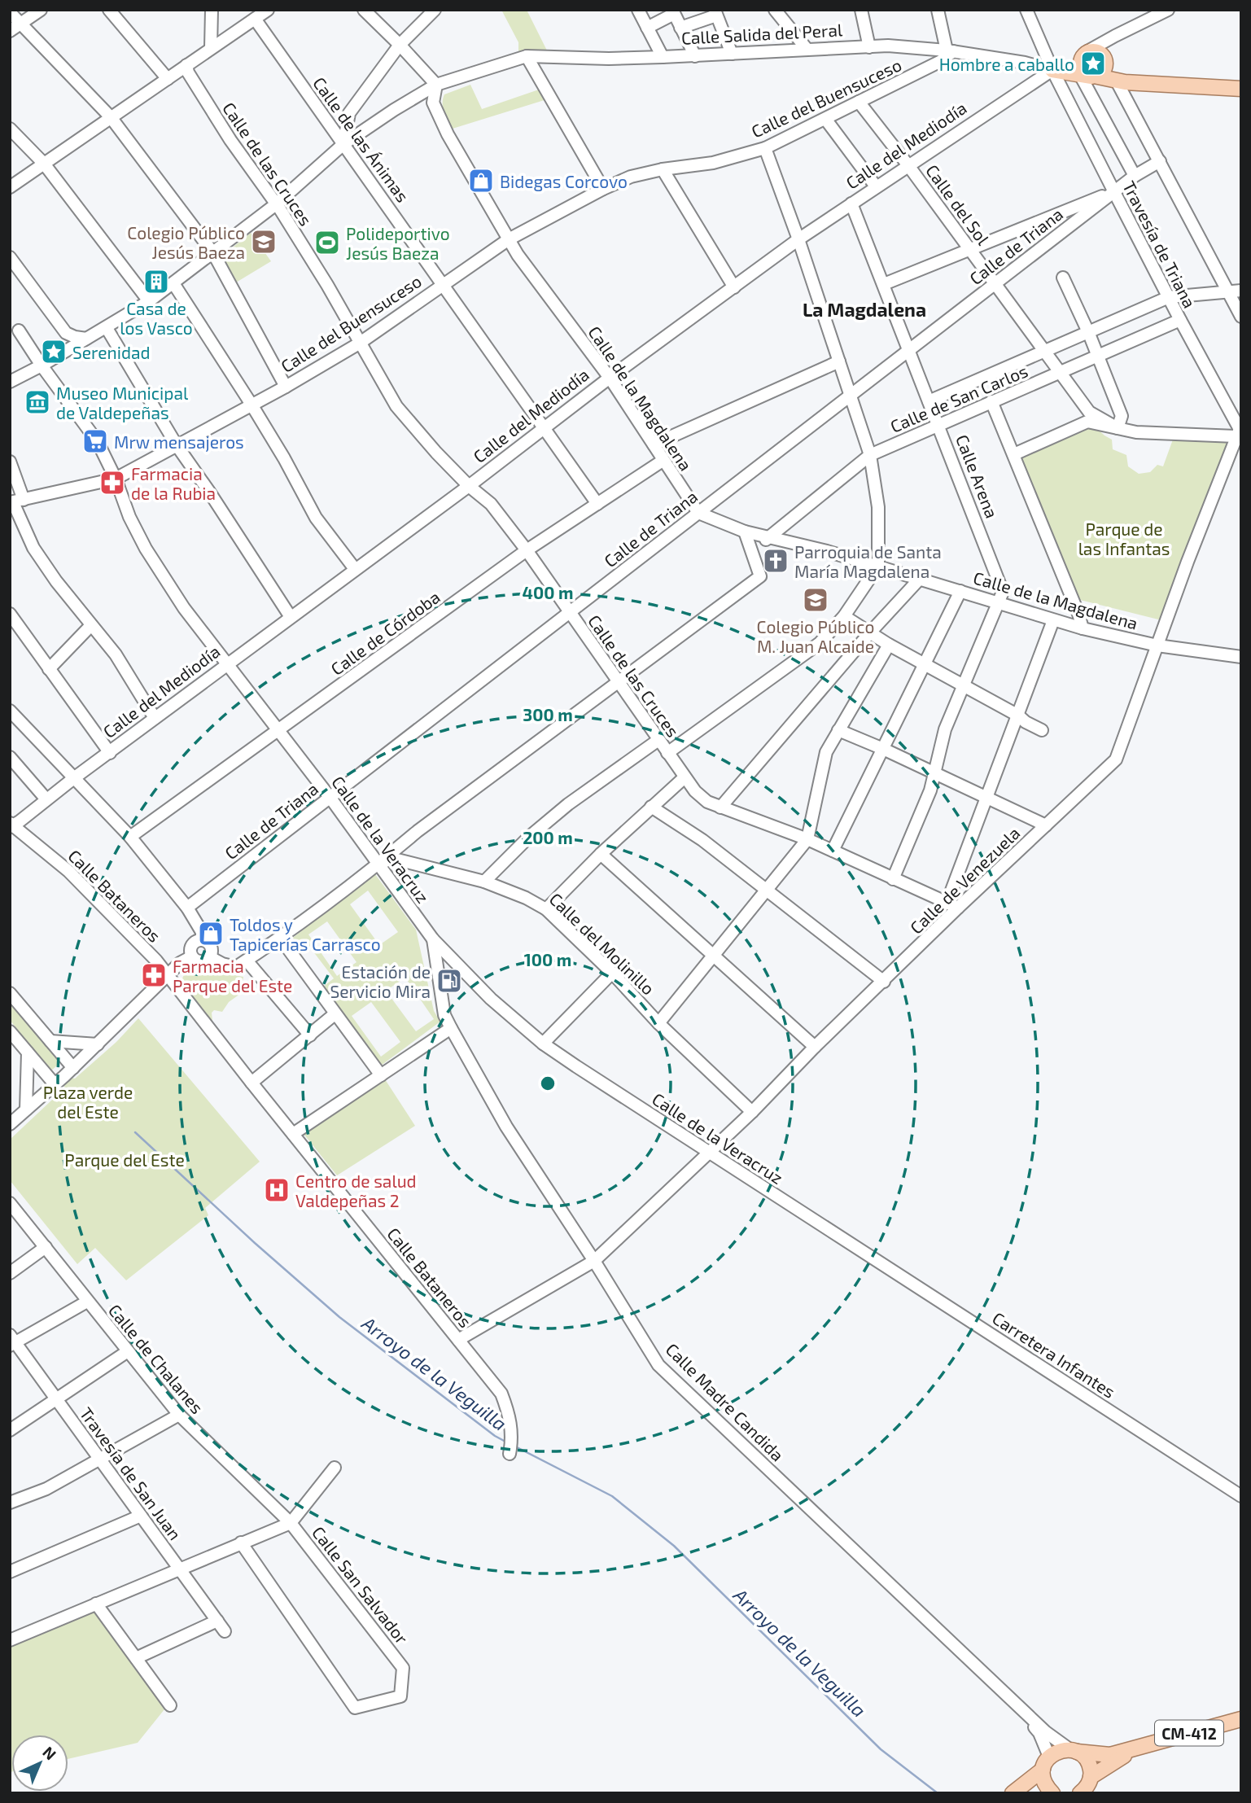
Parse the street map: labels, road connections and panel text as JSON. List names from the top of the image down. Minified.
{"streets":{"main road":["Calle Salida del Peral","Calle del Mediodía","CM-412"],"street":["Calle del Buensuceso","Calle de las Ánimas","Calle de las Cruces","Calle del Sol","Travesía de Triana","Calle de Triana","Calle de la Magdalena","Calle de San Carlos","Calle Arena","Calle de Córdoba","Calle de la Veracruz","Calle de Venezuela","Calle Bataneros","Calle del Molinillo","Carretera Infantes","Calle de Chalanes","Calle Madre Candida","Travesía de San Juan","Calle San Salvador"]},"crossings":[["Calle Salida del Peral","Calle del Buensuceso"],["Calle Salida del Peral","Calle de las Ánimas"],["Calle Salida del Peral","Calle del Mediodía"],["Calle Salida del Peral","Calle de las Cruces"],["Calle Salida del Peral","Travesía de Triana"],["Calle Salida del Peral","Calle de la Magdalena"],["Calle Salida del Peral","Calle de la Veracruz"],["Calle del Buensuceso","Calle de las Ánimas"],["Calle del Buensuceso","Calle de las Cruces"],["Calle del Buensuceso","Calle del Sol"],["Calle del Buensuceso","Calle de la Magdalena"],["Calle del Buensuceso","Calle de la Veracruz"],["Calle de las Ánimas","Calle del Mediodía"],["Calle de las Ánimas","Calle de Córdoba"],["Calle del Mediodía","Calle de las Cruces"],["Calle del Mediodía","Calle del Sol"],["Calle del Mediodía","Travesía de Triana"],["Calle del Mediodía","Calle de la Magdalena"],["Calle del Mediodía","Calle Arena"],["Calle del Mediodía","Calle de la Veracruz"],["Calle del Mediodía","Calle Bataneros"],["Calle de las Cruces","Calle de Triana"],["Calle de las Cruces","Calle de Córdoba"],["Calle de las Cruces","Calle de Venezuela"],["Calle del Sol","Calle de Triana"],["Calle del Sol","Calle de San Carlos"],["Travesía de Triana","Calle de Triana"],["Travesía de Triana","Calle de San Carlos"],["Travesía de Triana","Calle de Venezuela"],["Calle de Triana","Calle de la Magdalena"],["Calle de Triana","Calle Arena"],["Calle de Triana","Calle de la Veracruz"],["Calle de la Magdalena","Calle de San Carlos"],["Calle de la Magdalena","Calle Arena"],["Calle de la Magdalena","Calle de Córdoba"],["Calle de la Magdalena","Calle de Venezuela"],["Calle de San Carlos","Calle Arena"],["Calle de Córdoba","Calle de la Veracruz"],["Calle de la Veracruz","Calle de Venezuela"],["Calle de la Veracruz","Carretera Infantes"],["Calle de la Veracruz","Calle Madre Candida"],["Calle de Venezuela","Calle Bataneros"],["Calle de Venezuela","Calle del Molinillo"],["Calle de Venezuela","Calle Madre Candida"],["Calle de Chalanes","Calle San Salvador"],["Calle Madre Candida","CM-412"]],"districts":["La Magdalena"],"water":["Arroyo de la Veguilla"],"parks":["Parque de las Infantas","Plaza verde del Este","Parque del Este"],"places":{"place":["Hombre a caballo","Serenidad"],"shop":["Bidegas Corcovo","Toldos y Tapicerías Carrasco"],"school or university":["Colegio Público Jesús Baeza","Colegio Público M. Juan Alcaide"],"sports":["Polideportivo Jesús Baeza"],"building":["Casa de los Vasco"],"museum":["Museo Municipal de Valdepeñas"],"supermarket":["Mrw mensajeros"],"pharmacy":["Farmacia de la Rubia","Farmacia Parque del Este"],"church":["Parroquia de Santa María Magdalena"],"fuel station":["Estación de Servicio Mira"],"hospital":["Centro de salud Valdepeñas 2"]},"north":"top right","rings":["400 m","300 m","200 m","100 m"]}
